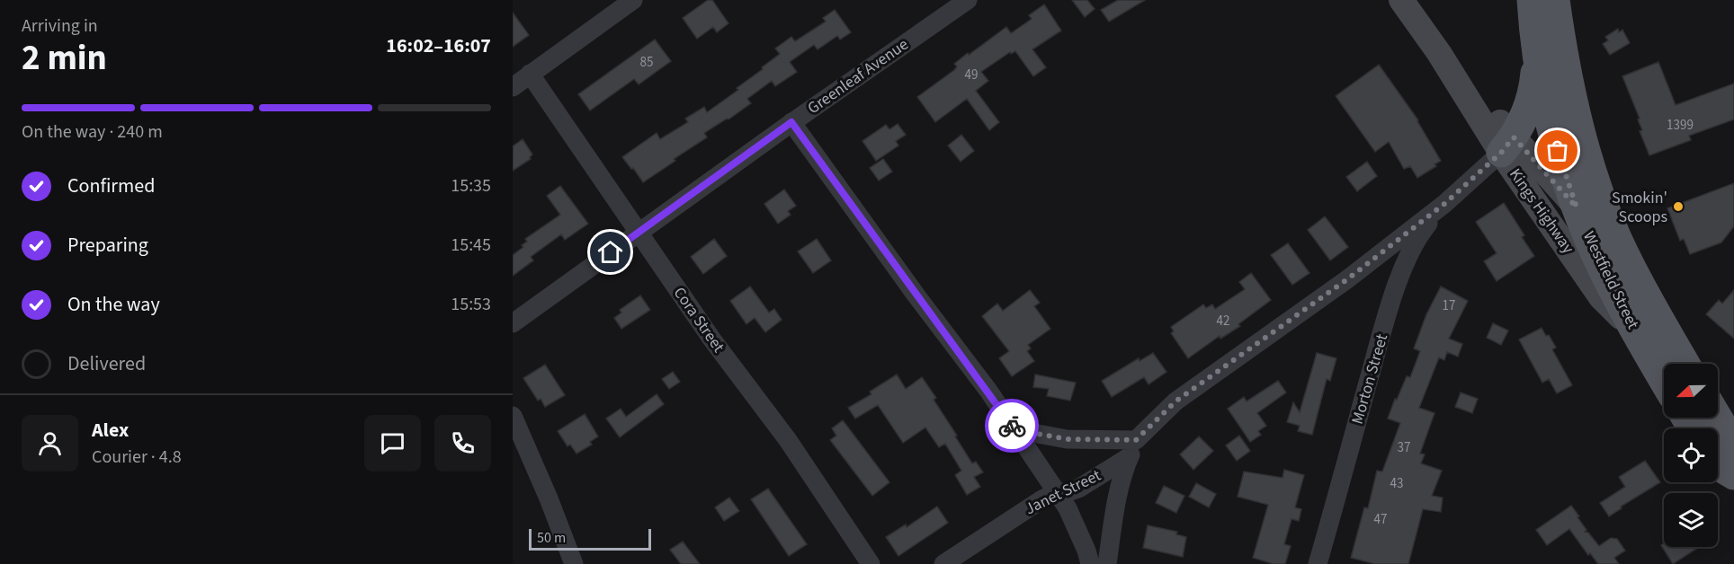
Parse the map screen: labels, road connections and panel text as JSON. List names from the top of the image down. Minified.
{"streets":{"main road":["Kings Highway","Westfield Street"],"street":["Greenleaf Avenue","Cora Street","Morton Street","Janet Street"]},"crossings":[["Greenleaf Avenue","Cora Street"],["Kings Highway","Westfield Street"],["Kings Highway","Janet Street"],["Morton Street","Janet Street"]],"places":["Smokin' Scoops"],"house_numbers":["85","49","1399","17","42","37","43","47"],"scale_bar":"50 m","north":"left","page":{"heading":["2 min","Arriving in","16:02–16:07"],"panel":["Alex","Courier · 4.8"],"bar":"On the way · 240 m","list":[["Confirmed","15:35"],["Preparing","15:45"],["On the way","15:53"],"Delivered"],"scale":"50 m"}}
